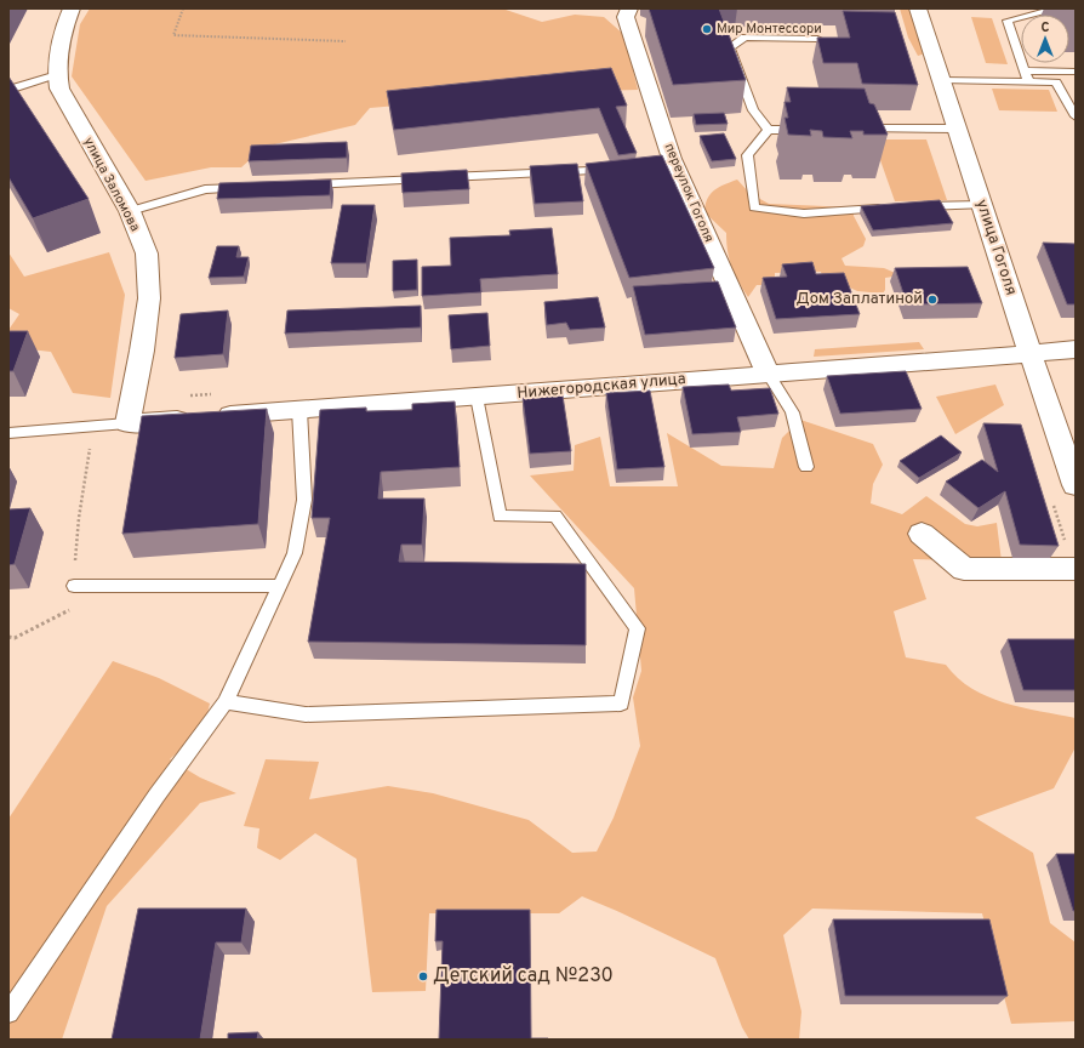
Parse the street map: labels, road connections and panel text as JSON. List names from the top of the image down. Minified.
{"streets":{"street":["улица Заломова","переулок Гоголя","улица Гоголя","Нижегородская улица"]},"crossings":[["улица Заломова","Нижегородская улица"],["переулок Гоголя","Нижегородская улица"],["улица Гоголя","Нижегородская улица"]],"places":["Мир Монтессори","Дом Заплатиной","Детский сад №230"],"north":"top"}
